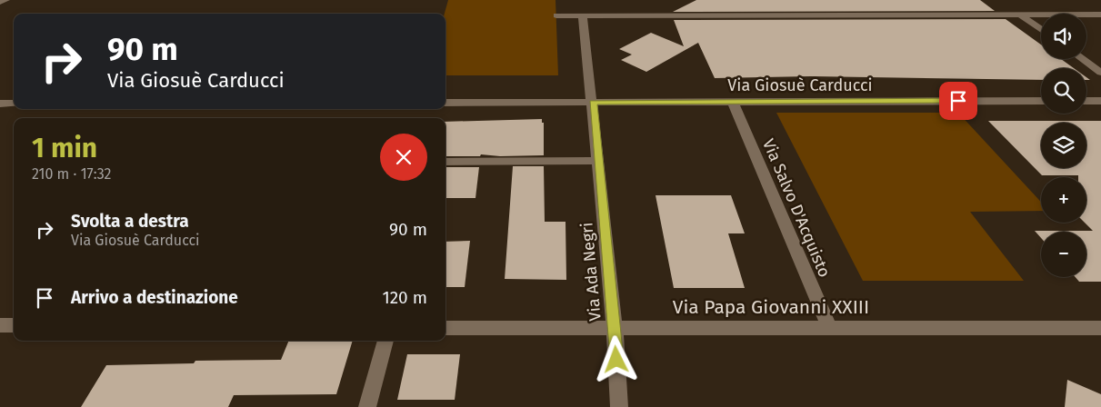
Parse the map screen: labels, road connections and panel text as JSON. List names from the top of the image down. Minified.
{"streets":{"street":["Via Giosuè Carducci","Via Salvo D'Acquisto","Via Ada Negri","Via Papa Giovanni XXIII"]},"crossings":[["Via Giosuè Carducci","Via Salvo D'Acquisto"],["Via Giosuè Carducci","Via Ada Negri"],["Via Salvo D'Acquisto","Via Papa Giovanni XXIII"],["Via Ada Negri","Via Papa Giovanni XXIII"]],"page":{"map_buttons":["+","−"],"turn":["90 m","Via Giosuè Carducci"],"heading":["1 min","210 m · 17:32"],"list":[{"name":"Svolta a destra","note":"Via Giosuè Carducci","value":"90 m"},{"name":"Arrivo a destinazione","value":"120 m"}]}}
